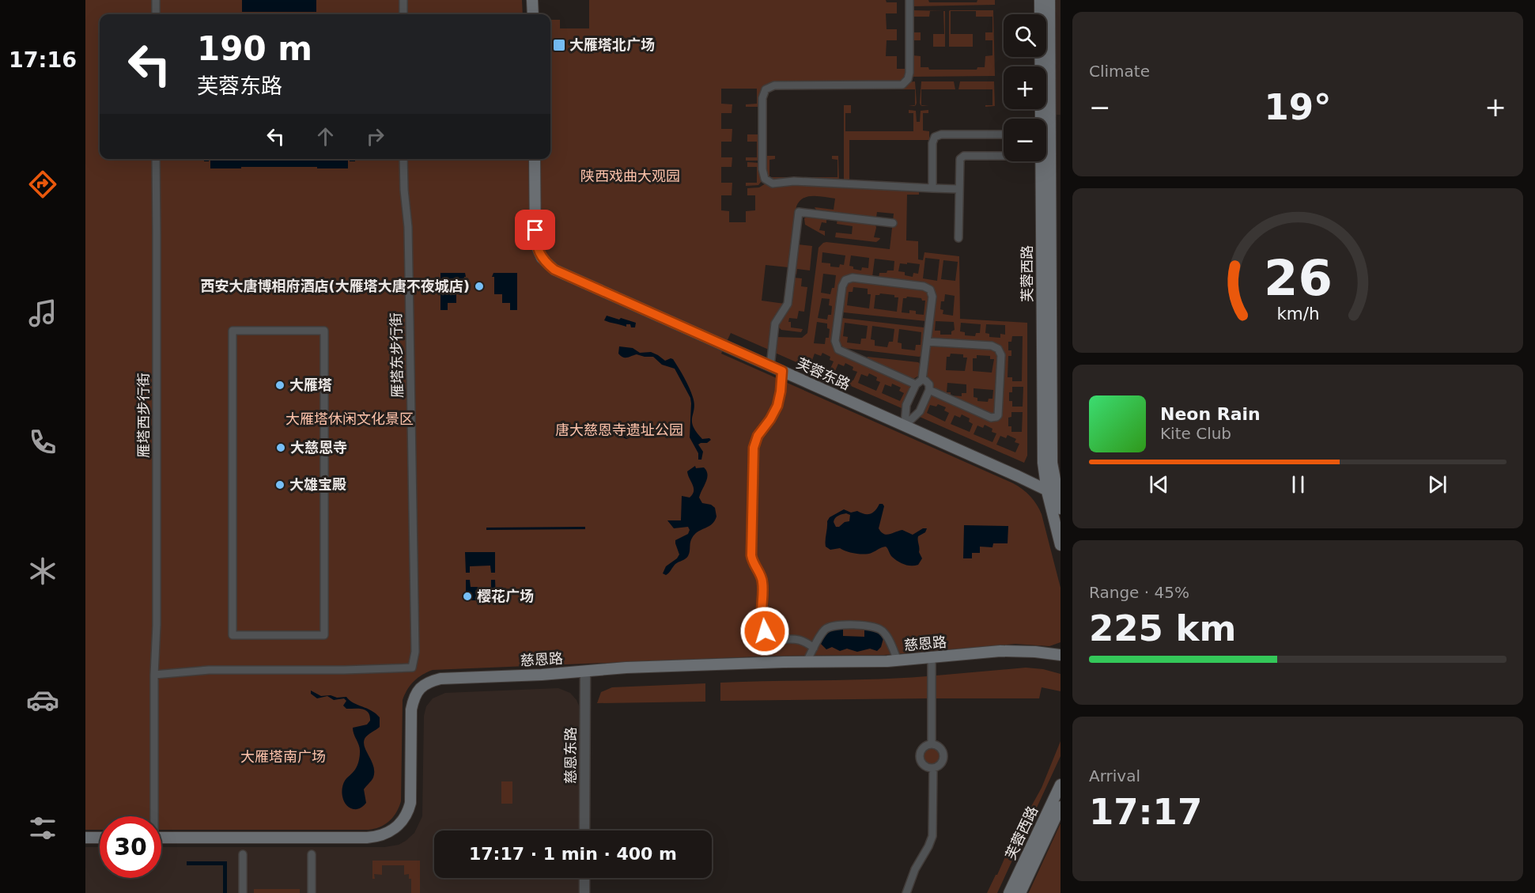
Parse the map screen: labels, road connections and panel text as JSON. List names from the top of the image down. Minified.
{"streets":{"main road":["芙蓉西路","芙蓉东路","慈恩路"],"street":["雁塔东步行街","雁塔西步行街","慈恩东路"]},"crossings":[["芙蓉西路","芙蓉东路"],["雁塔东步行街","雁塔西步行街"],["慈恩路","慈恩东路"]],"parks":["陕西戏曲大观园","大雁塔休闲文化景区","唐大慈恩寺遗址公园","大雁塔南广场"],"places":{"transit":["大雁塔北广场"],"other":["西安大唐博相府酒店(大雁塔大唐不夜城店)","大雁塔","大慈恩寺","大雄宝殿","樱花广场"]},"page":{"tabs":"17:16","tile":["Climate",["Range · 45%","225 km"],["Arrival","17:17"]],"map_buttons":["+","−"],"turn":["190 m","芙蓉东路"],"heat":["−","19°","+"],"song":["Neon Rain","Kite Club"],"limit":"30","trip":"17:17 · 1 min · 400 m","gauge":["26","km/h"]}}
